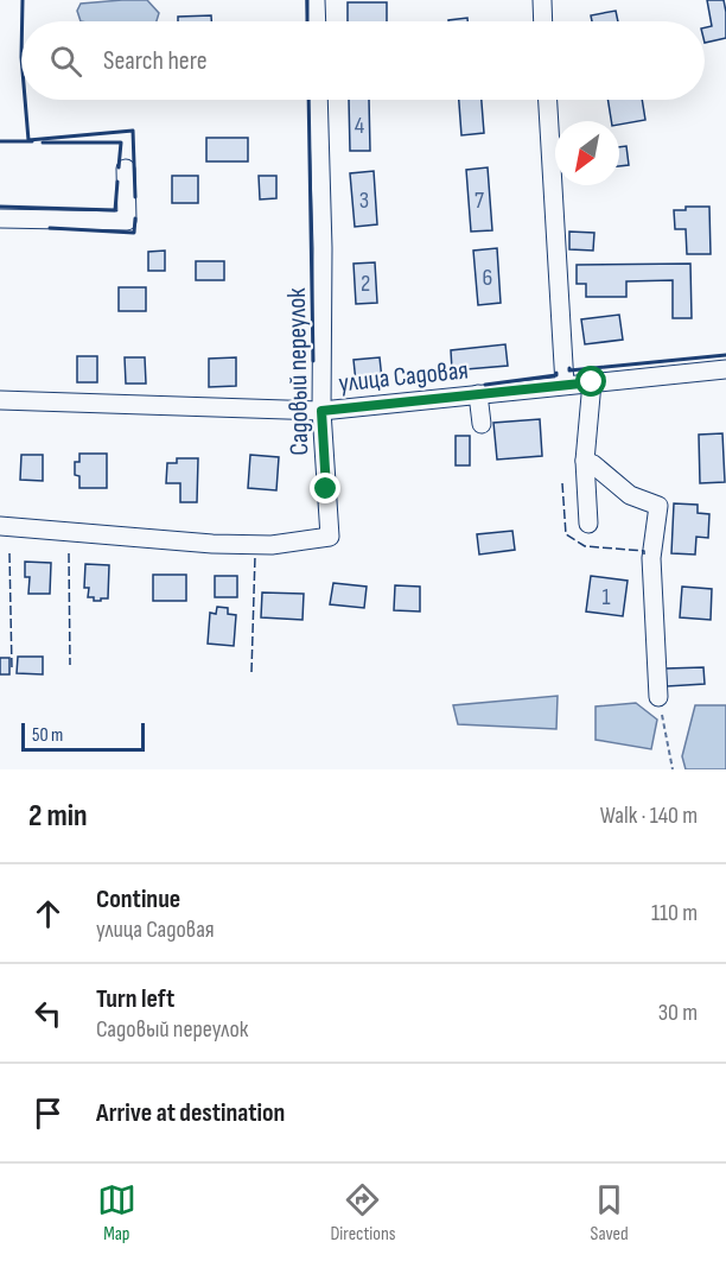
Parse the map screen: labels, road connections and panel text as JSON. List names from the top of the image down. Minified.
{"streets":{"street":["Садовый переулок","улица Садовая"]},"crossings":[["Садовый переулок","улица Садовая"]],"house_numbers":["4","3","7","6","2","1"],"scale_bar":"50 m","north":"bottom left","page":{"search":"Search here","scale":"50 m","heading":["2 min","Walk · 140 m"],"list":[["Continue","улица Садовая","110 m"],["Turn left","Садовый переулок","30 m"],"Arrive at destination"],"nav":["Map","Directions","Saved"]}}
